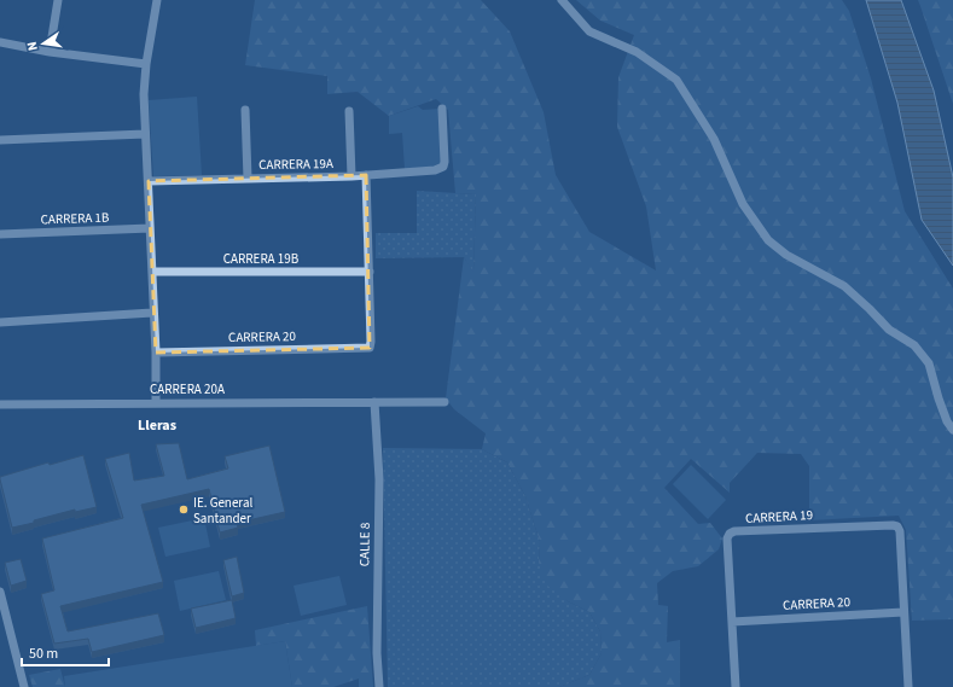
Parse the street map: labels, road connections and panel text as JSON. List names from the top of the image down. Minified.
{"streets":{"street":["CARRERA 19A","CARRERA 1B","CARRERA 19B","CARRERA 20","CARRERA 20A","CARRERA 19","CALLE 8"]},"crossings":[["CARRERA 19B","CARRERA 20"],["CARRERA 20","CARRERA 19"],["CARRERA 20A","CALLE 8"]],"districts":["Lleras"],"places":["IE. General Santander"],"scale_bar":"50 m","north":"left"}
